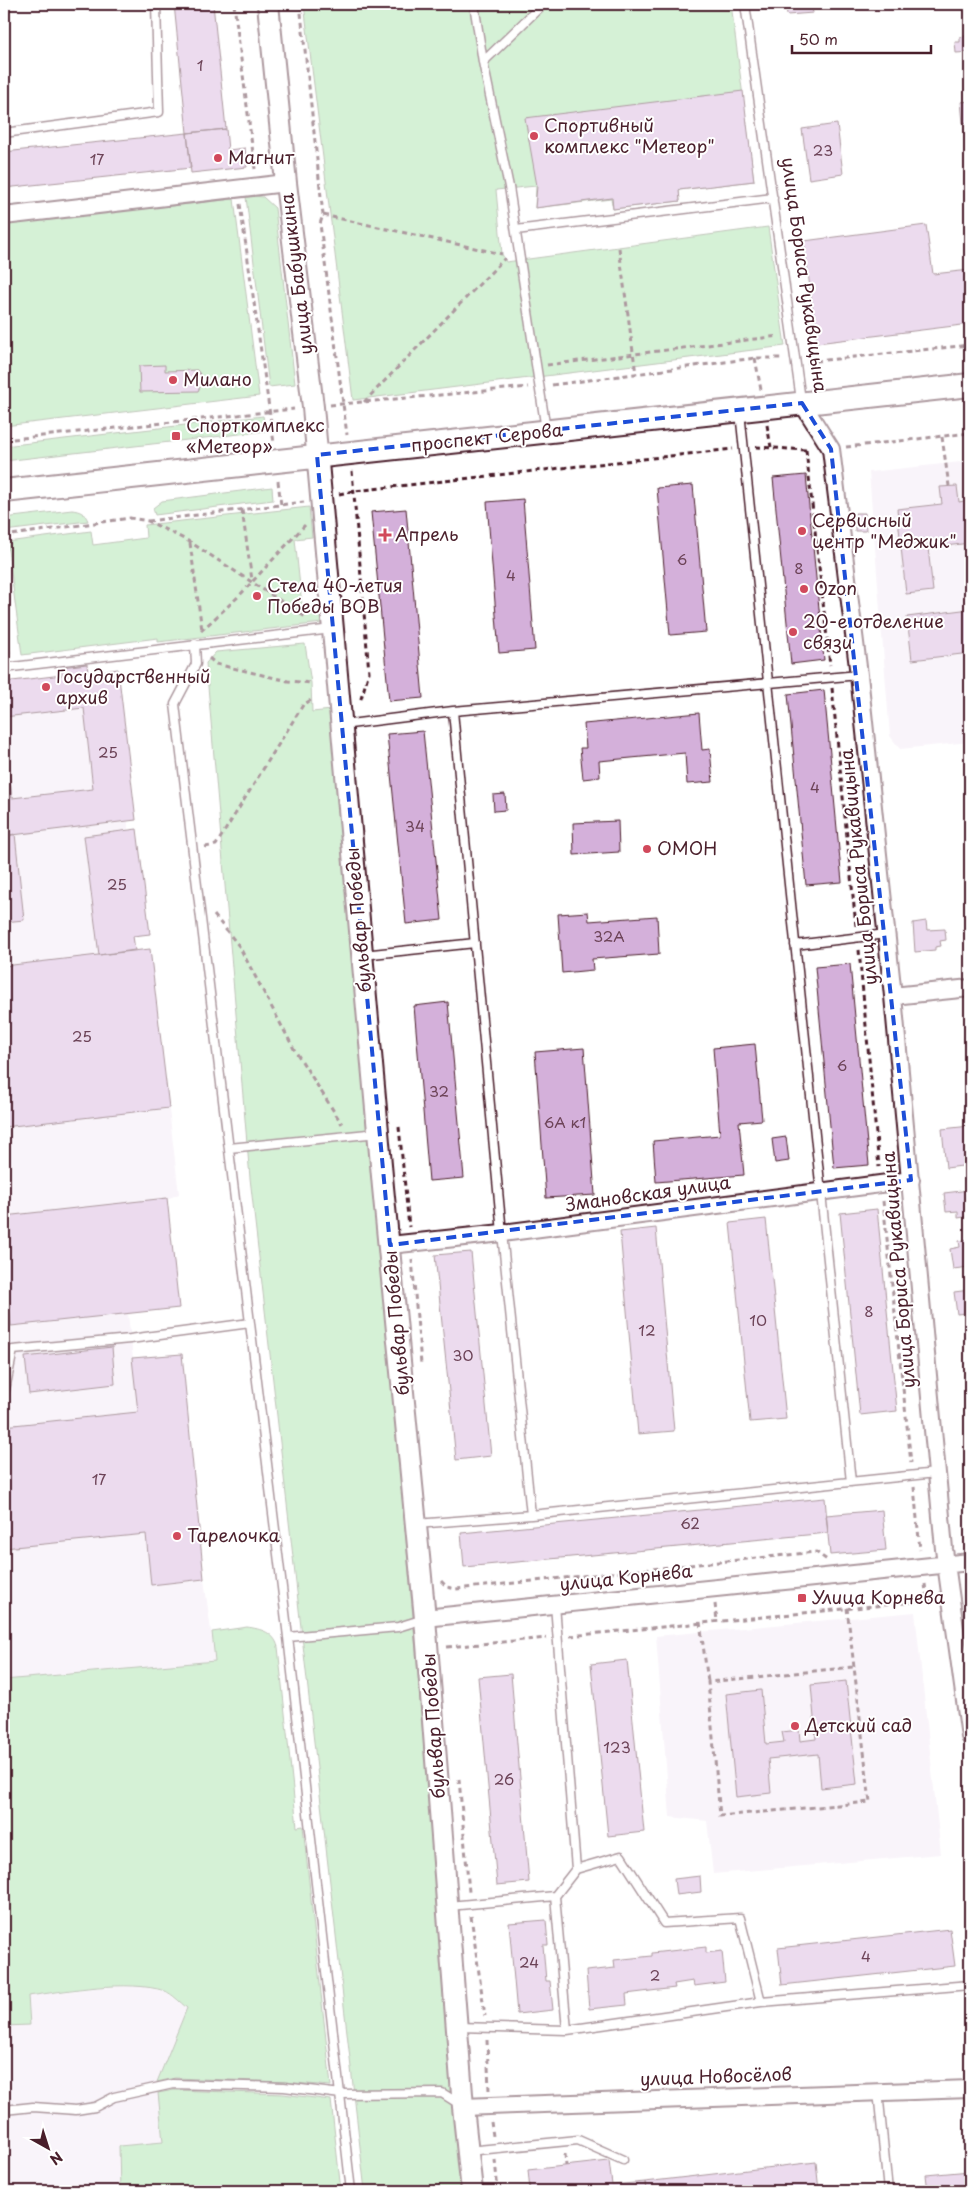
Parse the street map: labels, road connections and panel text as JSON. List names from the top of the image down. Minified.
{"streets":{"main road":["проспект Серова"],"street":["улица Бабушкина","улица Бориса Рукавицына","бульвар Победы","Змановская улица","улица Корнева","улица Новосёлов"]},"crossings":[["улица Бабушкина","проспект Серова"],["улица Бабушкина","бульвар Победы"],["улица Бориса Рукавицына","проспект Серова"],["улица Бориса Рукавицына","Змановская улица"],["улица Бориса Рукавицына","улица Корнева"],["проспект Серова","бульвар Победы"],["бульвар Победы","Змановская улица"],["бульвар Победы","улица Корнева"],["бульвар Победы","улица Новосёлов"]],"places":{"other":["Спортивный комплекс \"Метеор\"","Магнит","Милано","Сервисный центр \"Меджик\"","Ozon","Стела 40-летия Победы ВОВ","20-е отделение связи","Государственный архив","ОМОН","Тарелочка","Детский сад"],"transit":["Спорткомплекс «Метеор»","Улица Корнева"],"health":["Апрель"]},"house_numbers":["1","23","17","6","8","4","25","4","34","25","32А","25","6","32","6А к1","8","10","12","30","17","62","123","26","4","24","2"],"scale_bar":"50 m","north":"bottom right"}
